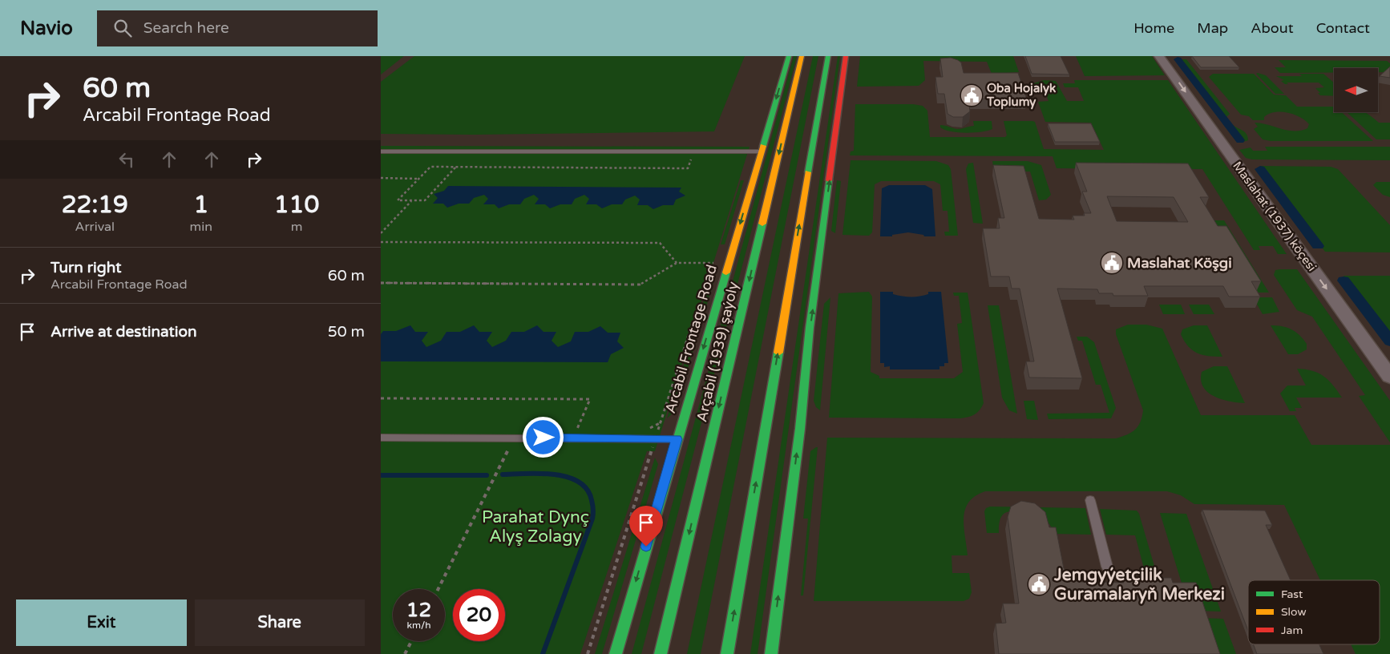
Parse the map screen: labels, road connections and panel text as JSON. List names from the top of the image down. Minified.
{"streets":{"street":["Maslahat (1937) köçesi","Arcabil Frontage Road","Arçabil (1939) şaýoly"]},"one_way":["Maslahat (1937) köçesi"],"parks":["Parahat Dynç Alyş Zolagy"],"places":{"public building":["Oba Hojalyk Toplumy","Maslahat Köşgi","Jemgyýetçilik Guramalaryň Merkezi"]},"legend":["Fast","Slow","Jam"],"north":"left","page":{"header":"Navio","search":"Search here","nav":["Home","Map","About","Contact"],"turn":["60 m","Arcabil Frontage Road"],"eta":["22:19","Arrival","1","min","110","m"],"list":[{"name":"Turn right","note":"Arcabil Frontage Road","value":"60 m"},{"name":"Arrive at destination","value":"50 m"}],"speed":"12 km/h","limit":"20","buttons":["Exit","Share"]}}
